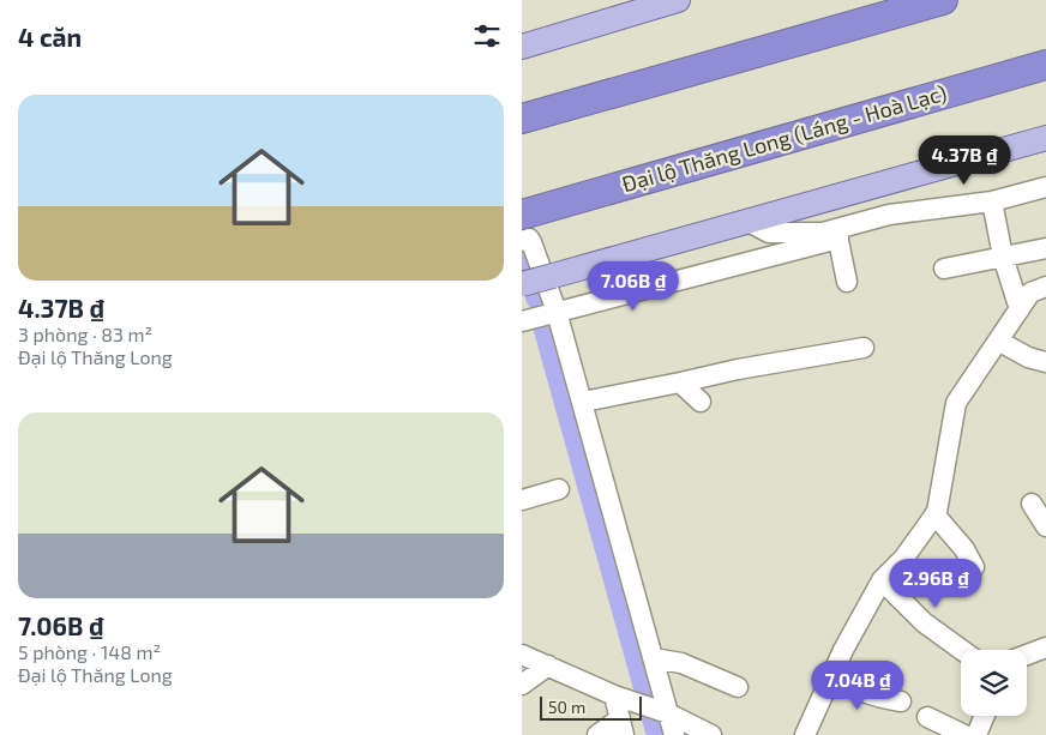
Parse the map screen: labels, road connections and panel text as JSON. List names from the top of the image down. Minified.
{"streets":{"highway":["Đại lộ Thăng Long (Láng - Hoà Lạc)"]},"scale_bar":"50 m","page":{"heading":"4 căn","list":[{"name":"4.37B ₫","note":"3 phòng · 83 m² · Đại lộ Thăng Long"},{"name":"7.06B ₫","note":"5 phòng · 148 m² · Đại lộ Thăng Long"}],"price":["4.37B ₫","7.06B ₫","2.96B ₫","7.04B ₫"],"scale":"50 m"}}
